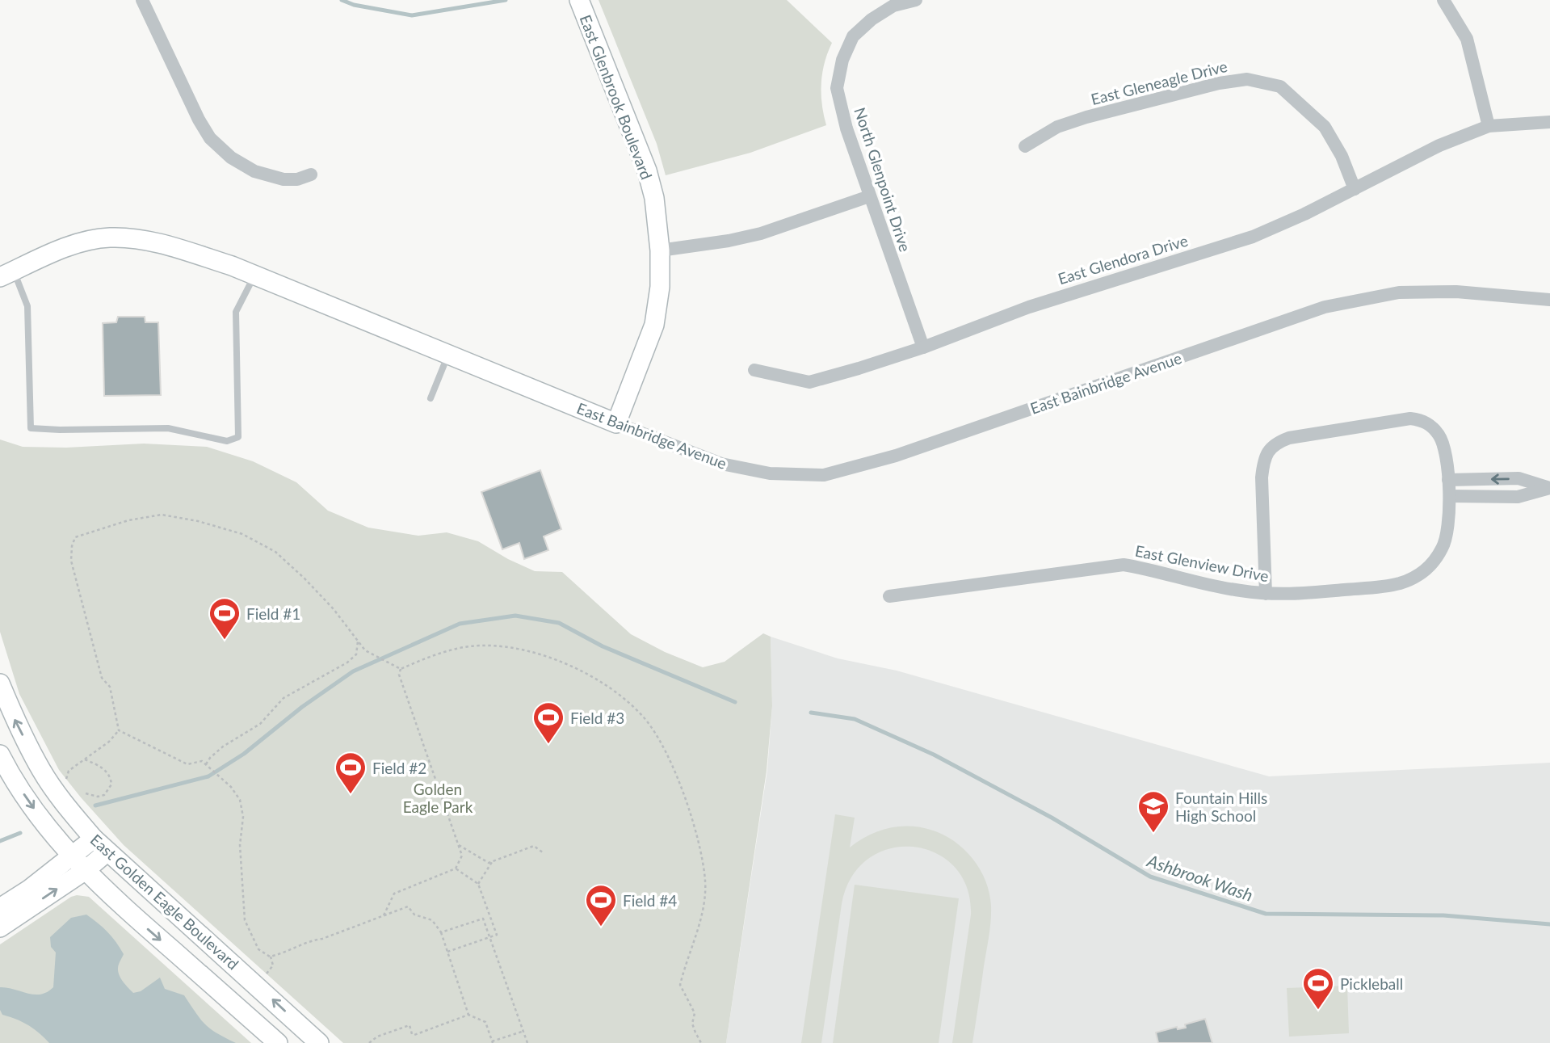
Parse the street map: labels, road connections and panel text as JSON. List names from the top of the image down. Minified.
{"streets":{"street":["East Gleneagle Drive","East Glenbrook Boulevard","North Glenpoint Drive","East Glendora Drive","East Bainbridge Avenue","East Glenview Drive","East Golden Eagle Boulevard"]},"crossings":[["East Gleneagle Drive","East Glendora Drive"],["East Glenbrook Boulevard","East Bainbridge Avenue"],["North Glenpoint Drive","East Glendora Drive"]],"water":["Ashbrook Wash"],"parks":["Golden Eagle Park"],"places":{"sports":["Field #1","Field #3","Field #2","Field #4","Pickleball"],"school or university":["Fountain Hills High School"]}}
